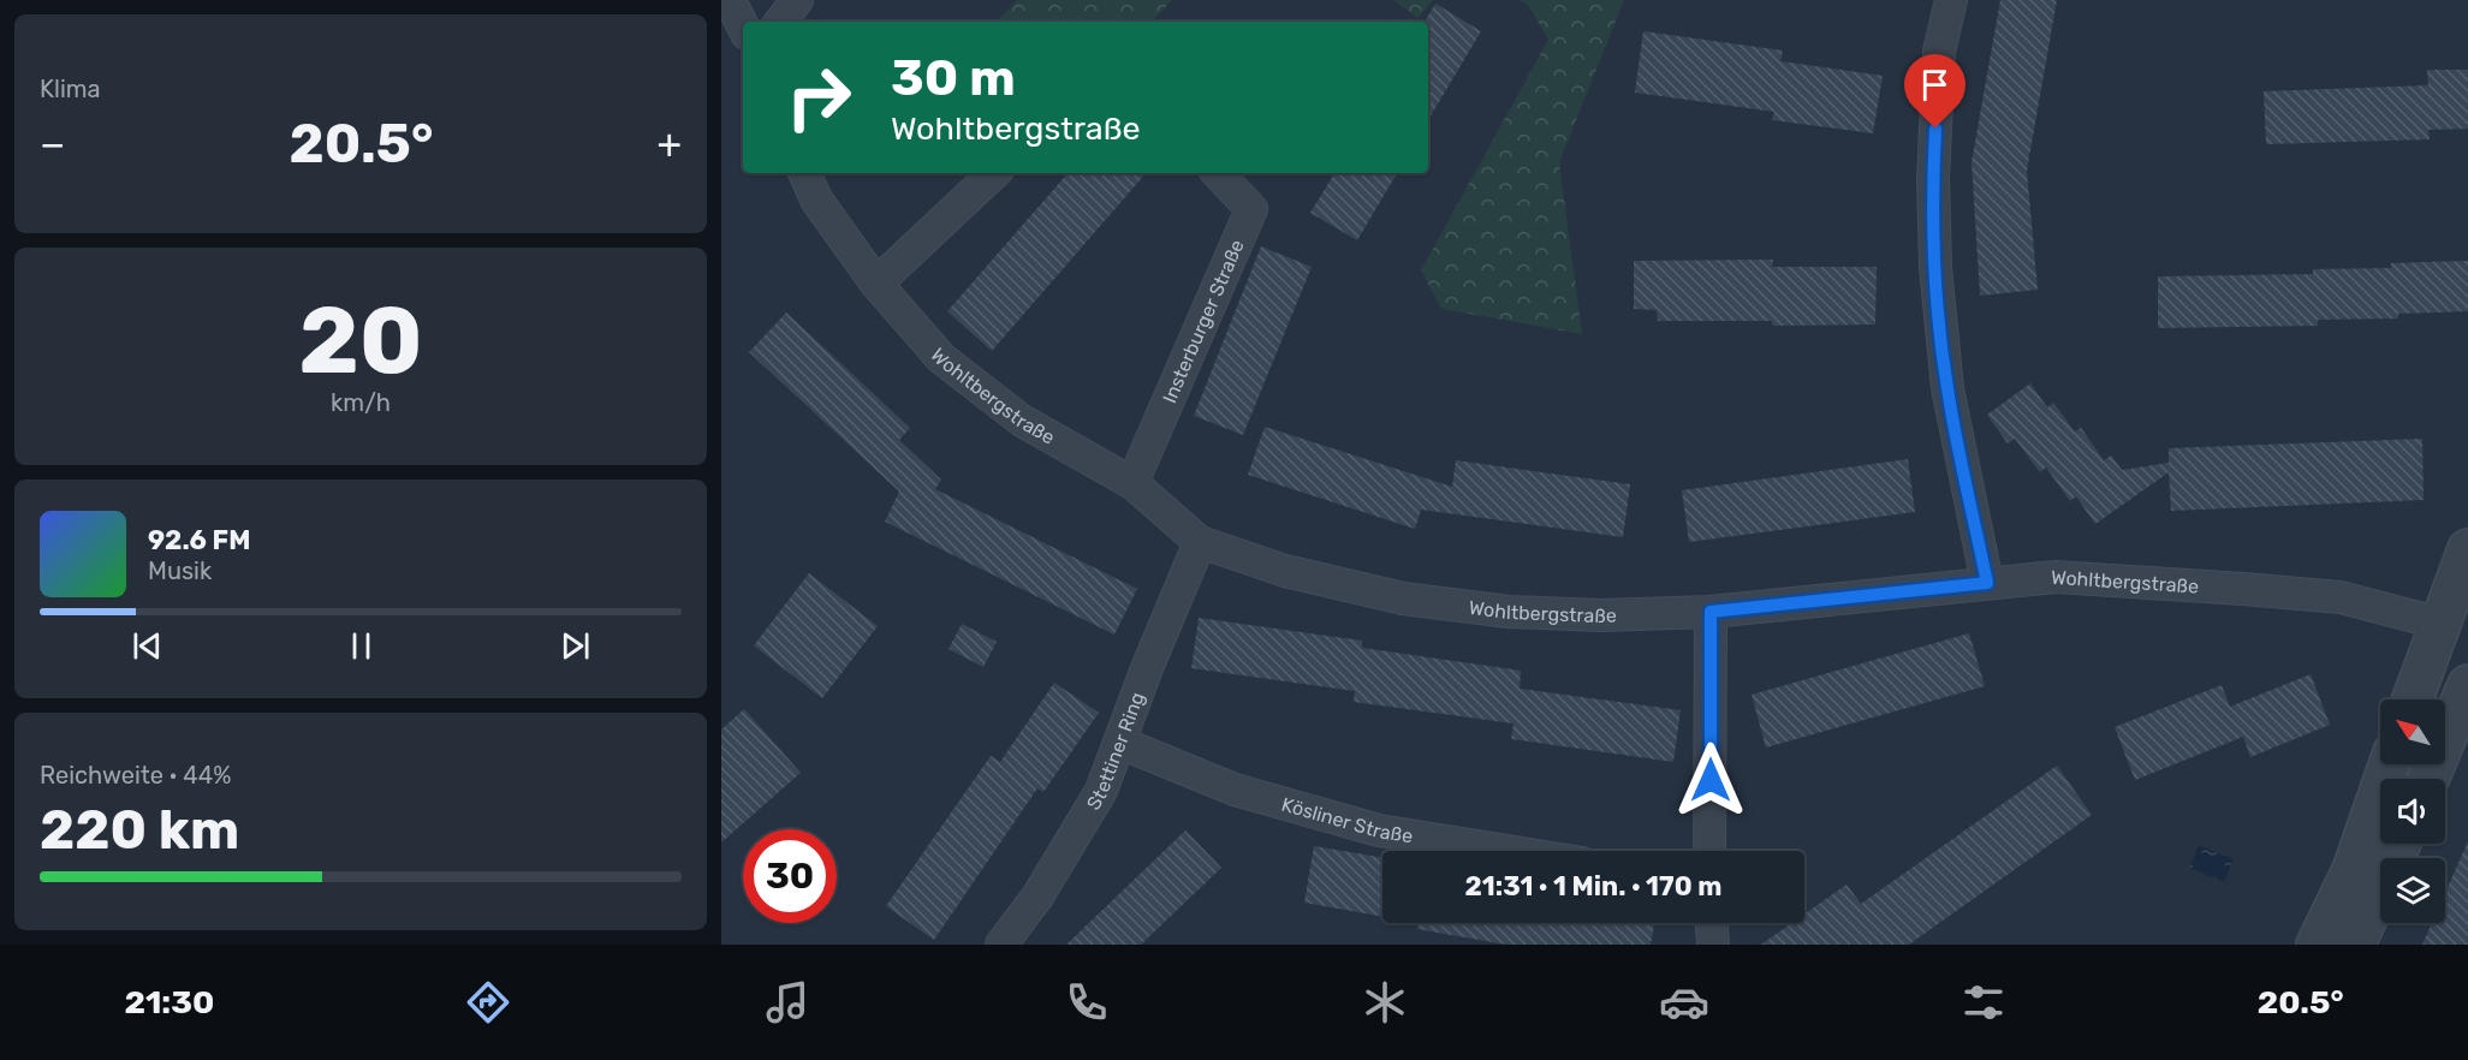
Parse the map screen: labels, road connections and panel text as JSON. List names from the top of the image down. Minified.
{"streets":{"street":["Insterburger Straße","Wohltbergstraße","Stettiner Ring","Kösliner Straße"]},"crossings":[["Insterburger Straße","Wohltbergstraße"],["Wohltbergstraße","Stettiner Ring"],["Stettiner Ring","Kösliner Straße"]],"north":"top left","page":{"tile":["Klima",["20","km/h"],["Reichweite · 44%","220 km"]],"turn":["30 m","Wohltbergstraße"],"heat":["−","20.5°","+"],"song":["92.6 FM","Musik"],"limit":"30","trip":"21:31 · 1 Min. · 170 m","tabs":["21:30","20.5°"]}}
